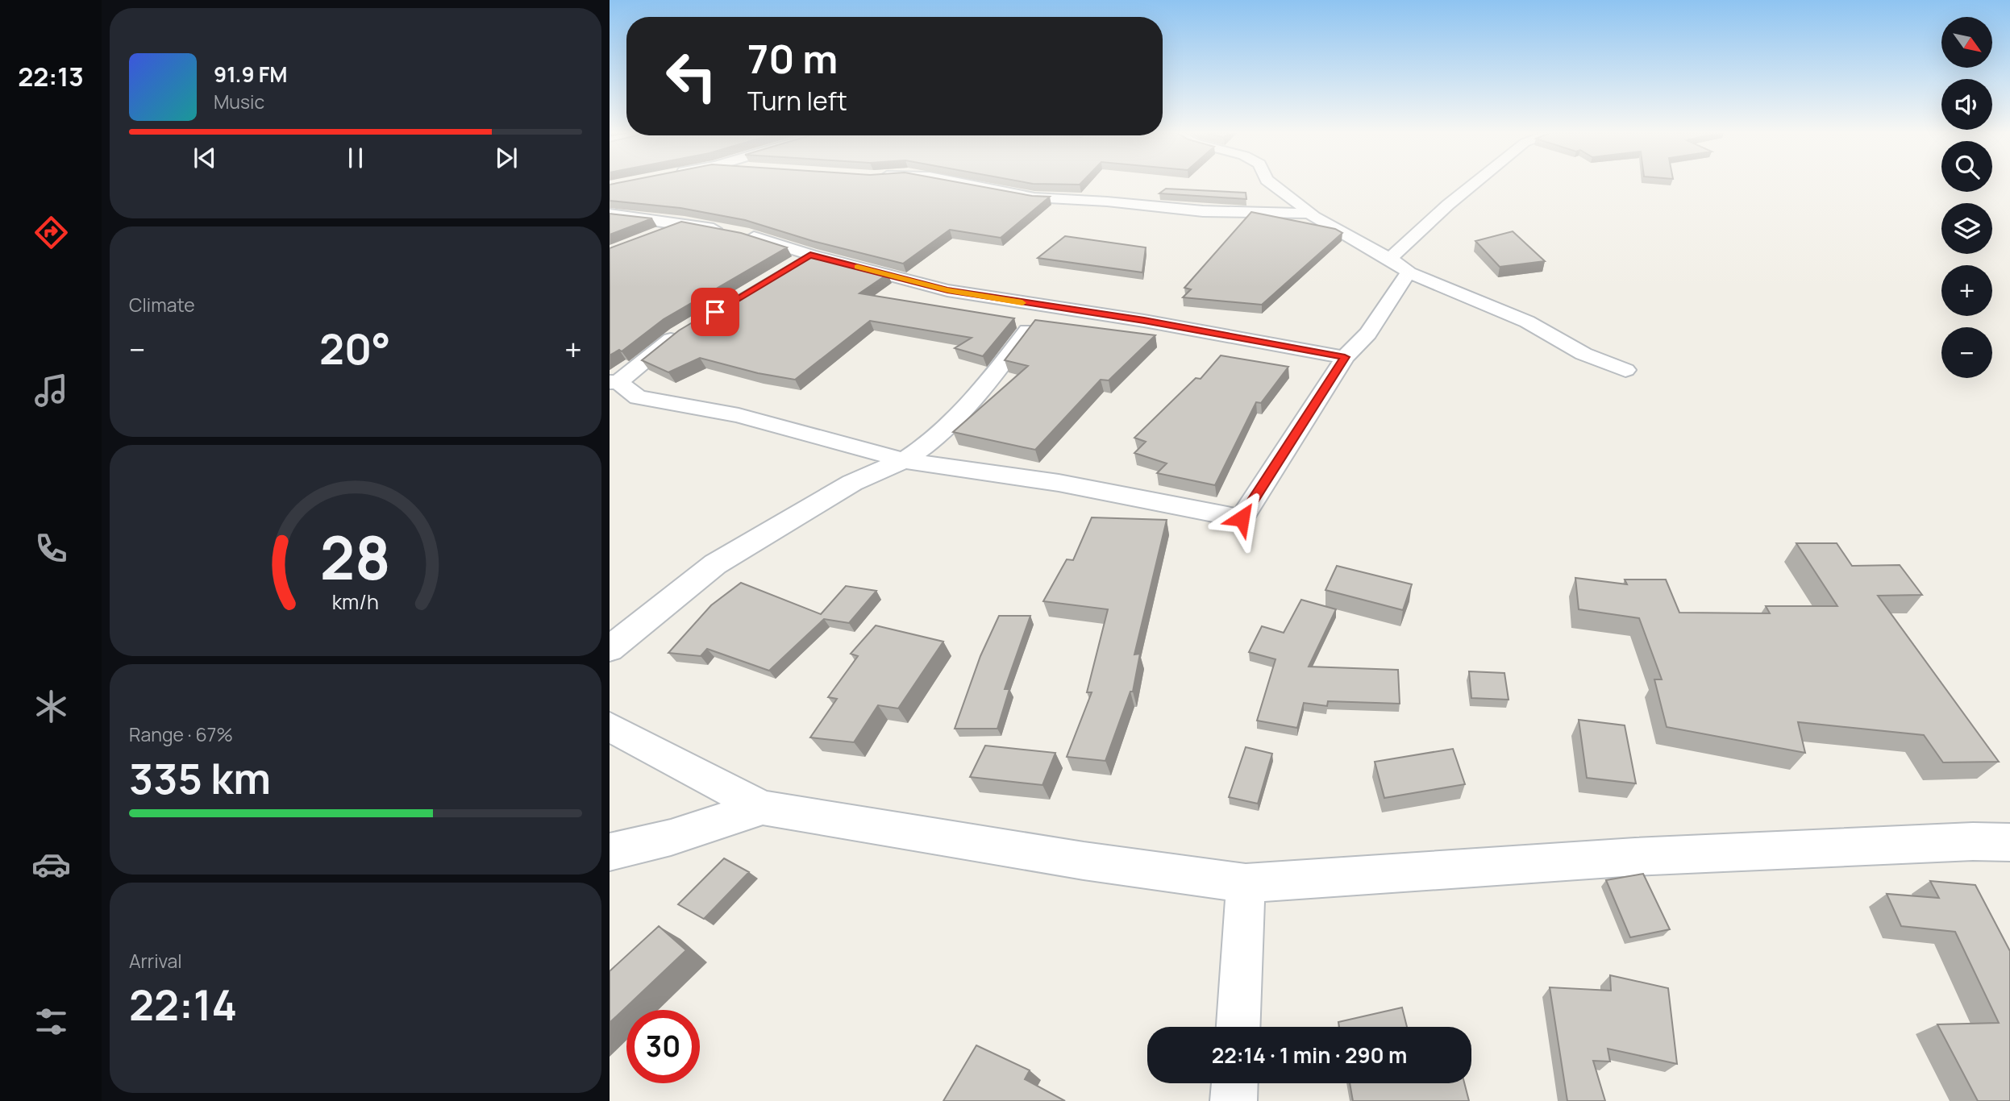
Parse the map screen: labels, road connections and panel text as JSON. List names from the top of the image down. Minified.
{"north":"bottom right","page":{"tabs":"22:13","map_buttons":["+","−"],"turn":["70 m","Turn left"],"song":["91.9 FM","Music"],"tile":["Climate",["Range · 67%","335 km"],["Arrival","22:14"]],"heat":["−","20°","+"],"limit":"30","trip":"22:14 · 1 min · 290 m","gauge":["28","km/h"]}}
